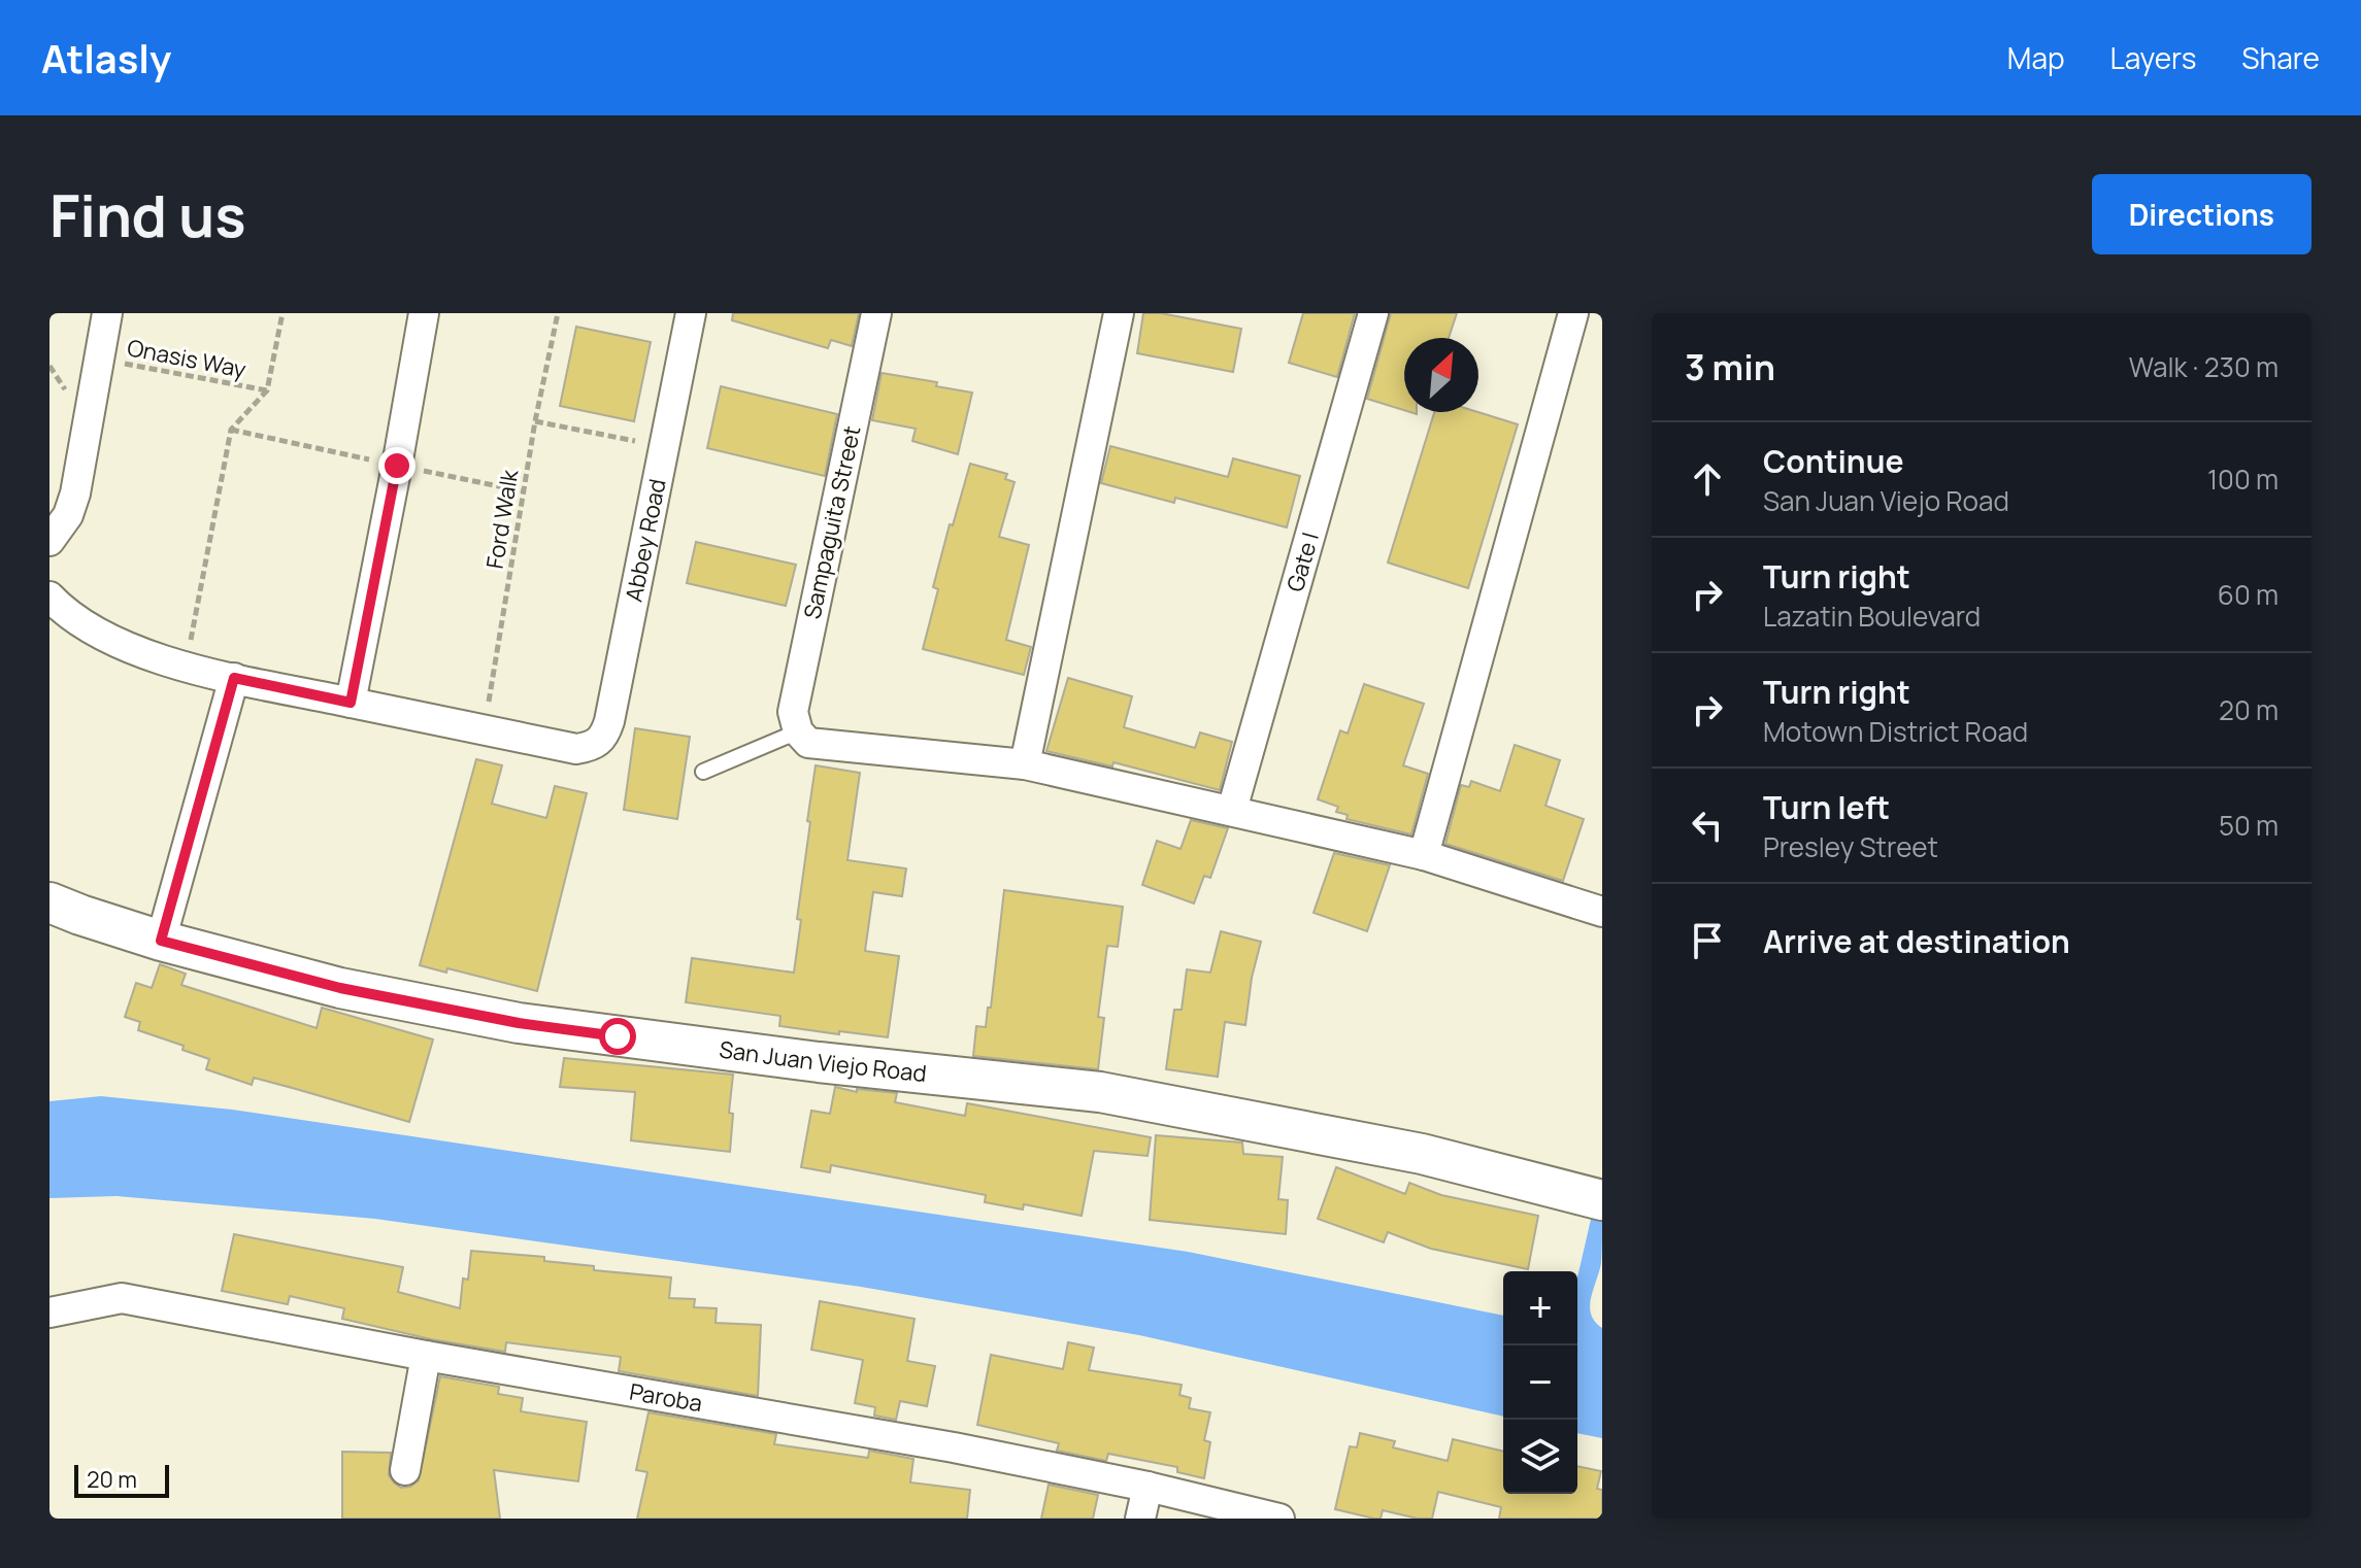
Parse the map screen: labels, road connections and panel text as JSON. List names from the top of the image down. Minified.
{"streets":{"street":["Sampaguita Street","Abbey Road","Gate I","San Juan Viejo Road","Paroba"],"path":["Onasis Way","Ford Walk"]},"crossings":[["Ford Walk","Abbey Road"]],"scale_bar":"20 m","north":"top right","page":{"header":"Atlasly","nav":["Map","Layers","Share"],"buttons":"Directions","title":"Find us","heading":["3 min","Walk · 230 m"],"list":[["Continue","San Juan Viejo Road","100 m"],["Turn right","Lazatin Boulevard","60 m"],["Turn right","Motown District Road","20 m"],["Turn left","Presley Street","50 m"],"Arrive at destination"],"map_buttons":["+","−"],"scale":"20 m"}}
